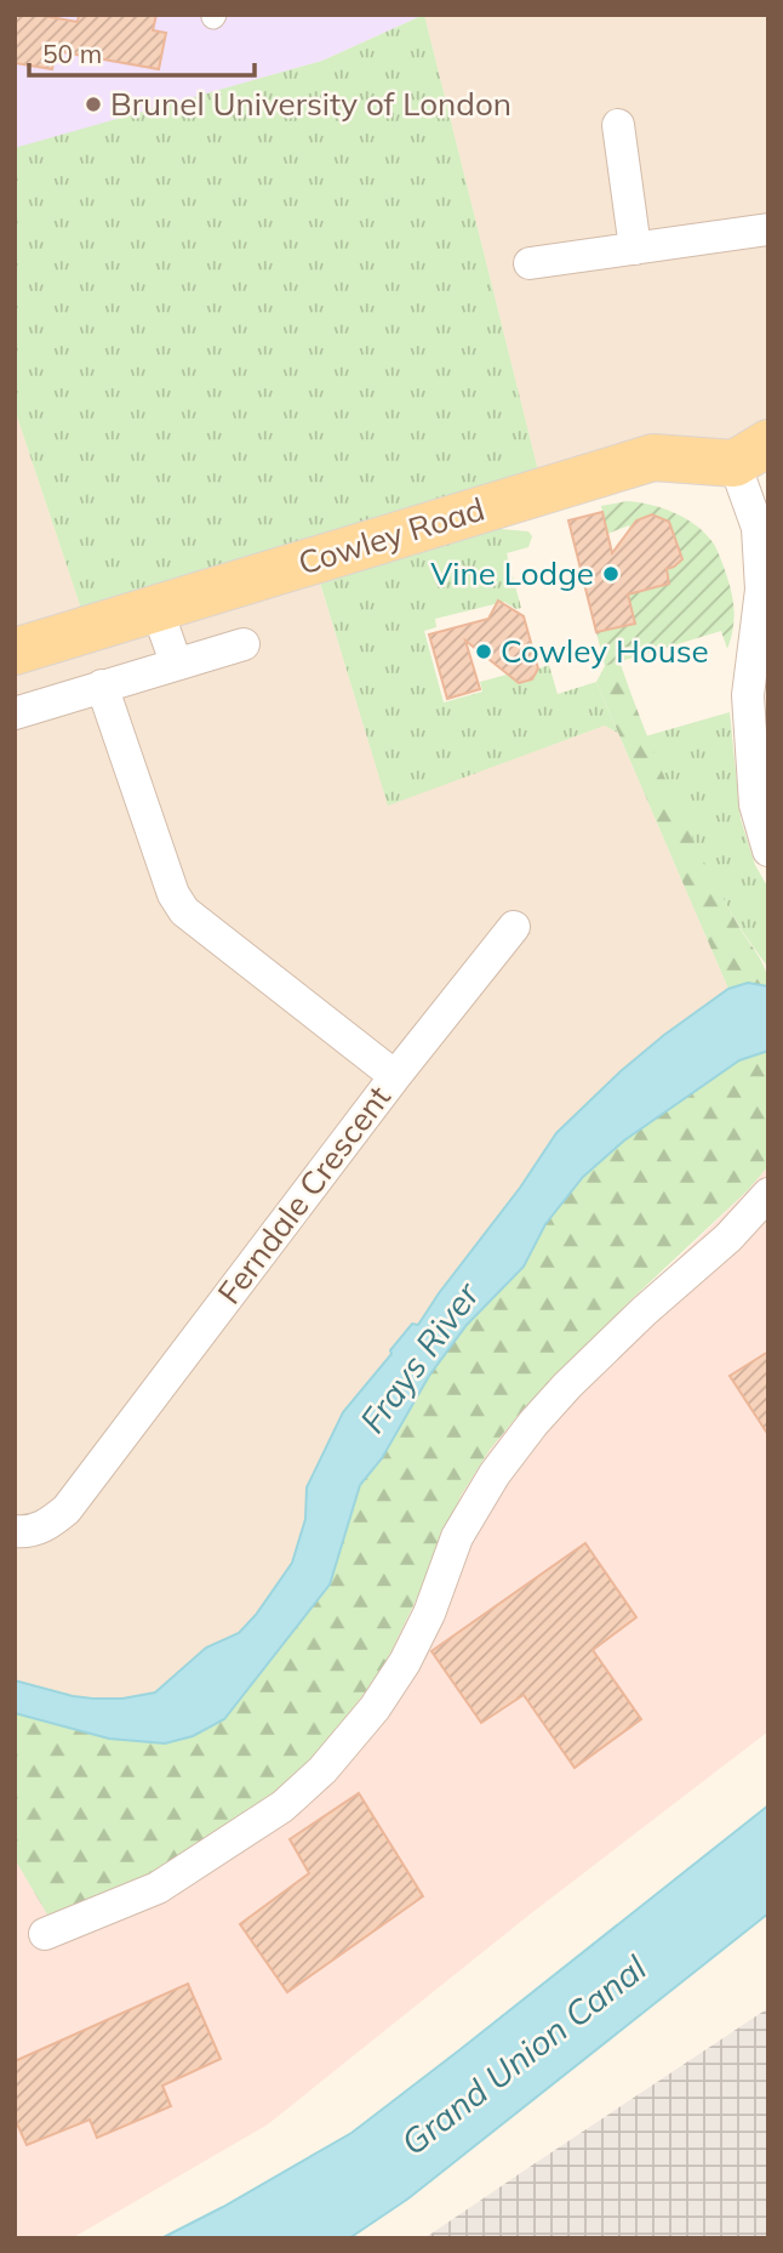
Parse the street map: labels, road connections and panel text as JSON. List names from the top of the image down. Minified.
{"streets":{"main road":["Cowley Road"],"street":["Ferndale Crescent"]},"water":["Frays River","Grand Union Canal"],"places":["Brunel University of London","Vine Lodge","Cowley House"],"scale_bar":"50 m"}
